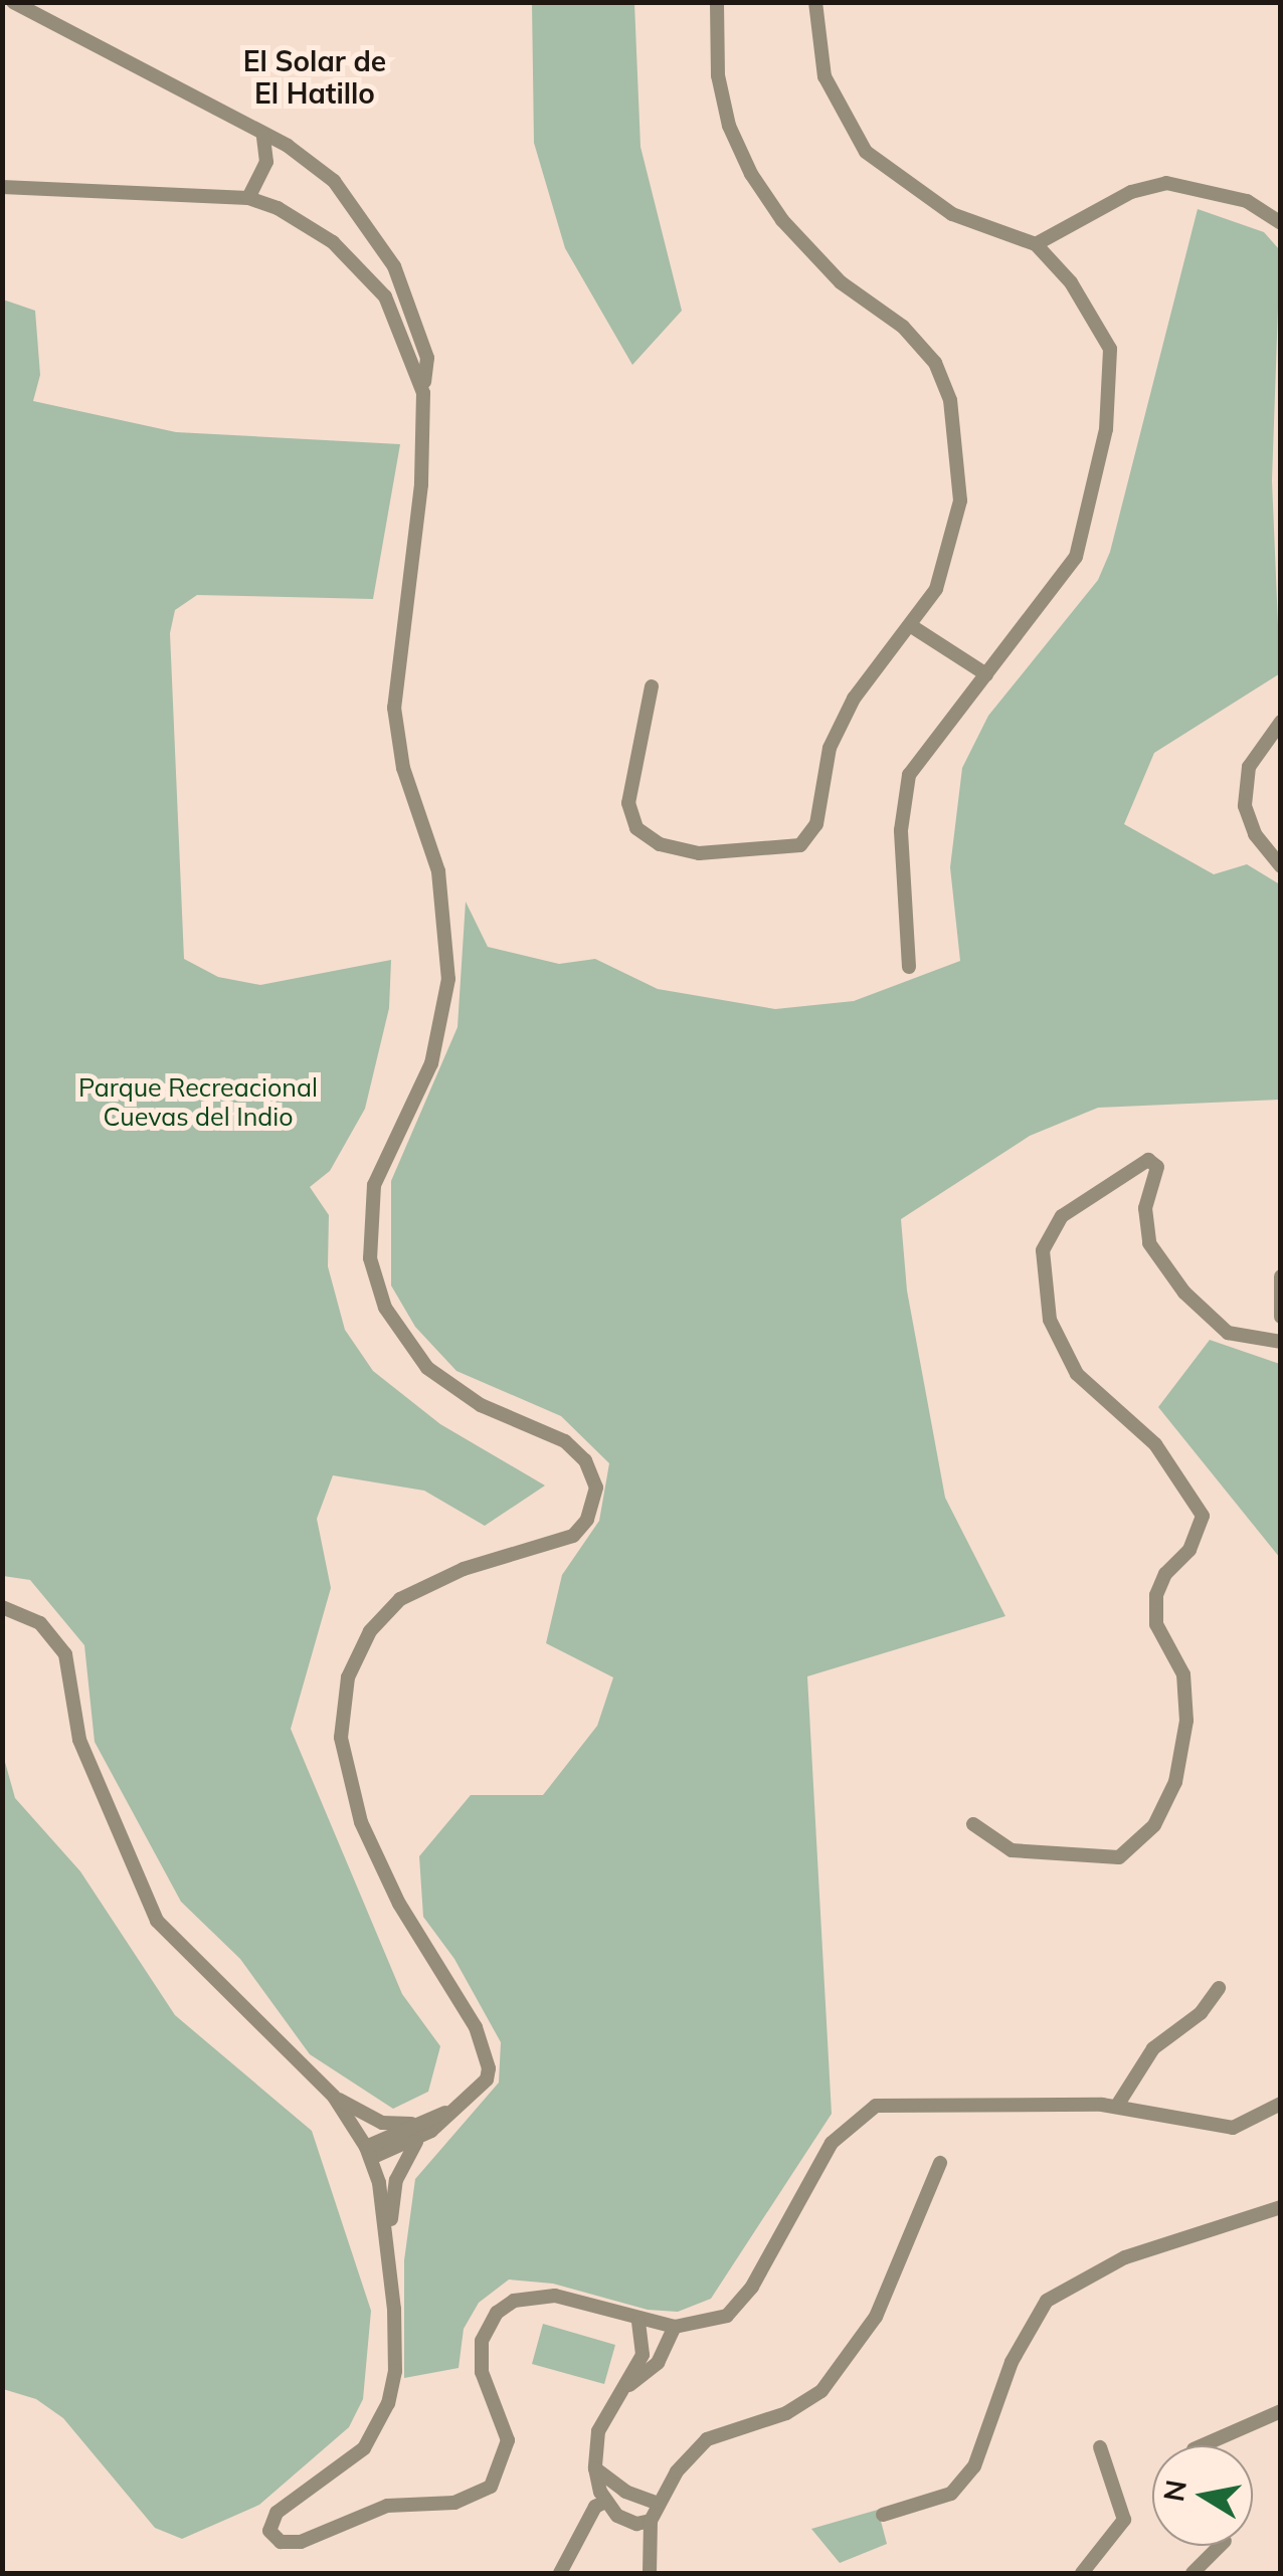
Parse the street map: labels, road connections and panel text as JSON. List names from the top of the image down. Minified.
{"districts":["El Solar de El Hatillo"],"parks":["Parque Recreacional Cuevas del Indio"],"north":"left"}
